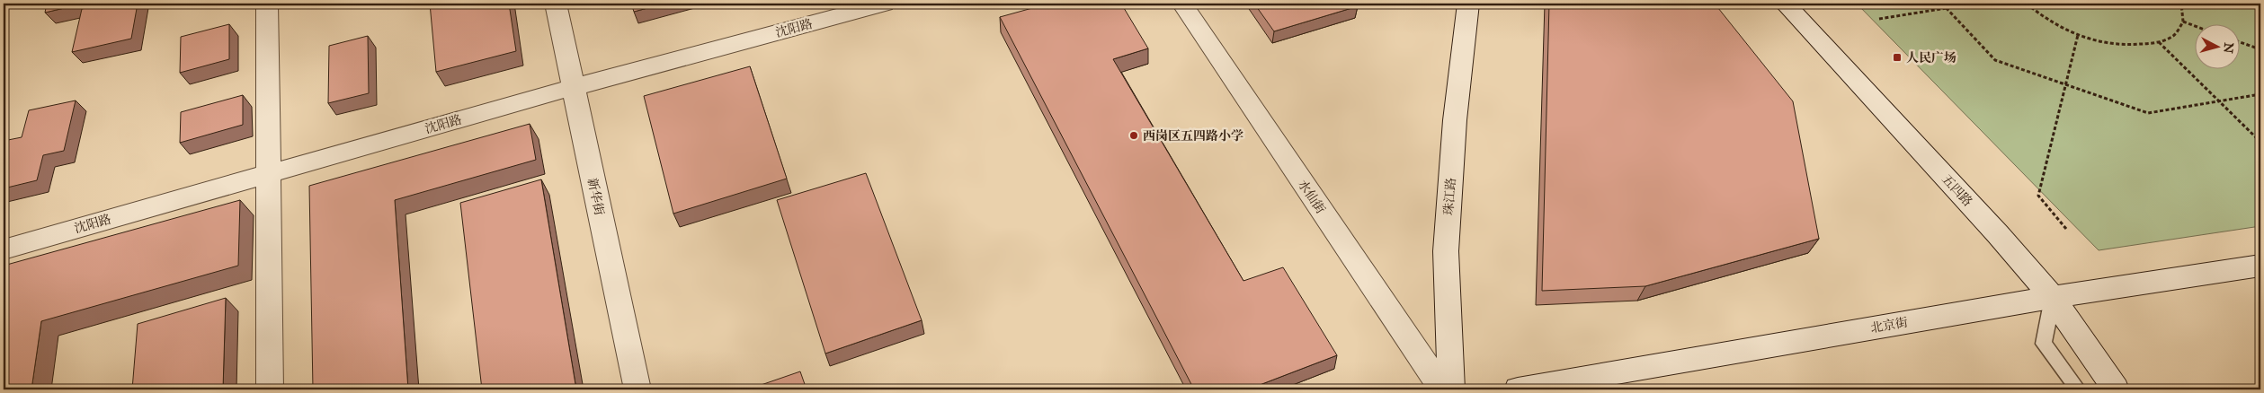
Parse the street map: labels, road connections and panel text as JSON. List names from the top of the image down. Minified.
{"streets":{"street":["沈阳路","五四路","新华街","水仙街","珠江路","北京街"]},"crossings":[["沈阳路","新华街"],["五四路","北京街"]],"places":{"transit":["人民广场"],"other":["西岗区五四路小学"]},"north":"right"}
